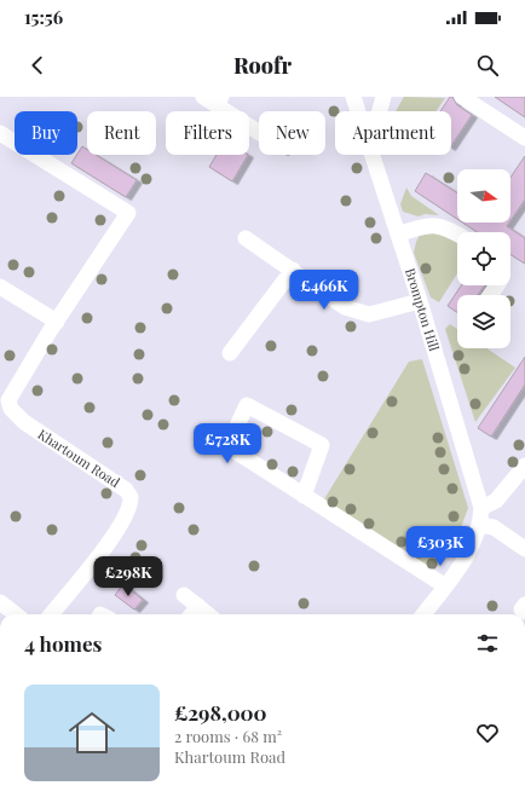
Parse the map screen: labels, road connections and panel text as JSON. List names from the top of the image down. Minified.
{"streets":{"street":["Brompton Hill","Khartoum Road"]},"north":"right","page":{"status":"15:56","header":"Roofr","chip":["Buy","Rent","Filters","New","Apartment"],"price":["£466K","£728K","£303K","£298K"],"heading":"4 homes","list":[{"name":"£298,000","note":"2 rooms · 68 m² · Khartoum Road"}]}}
